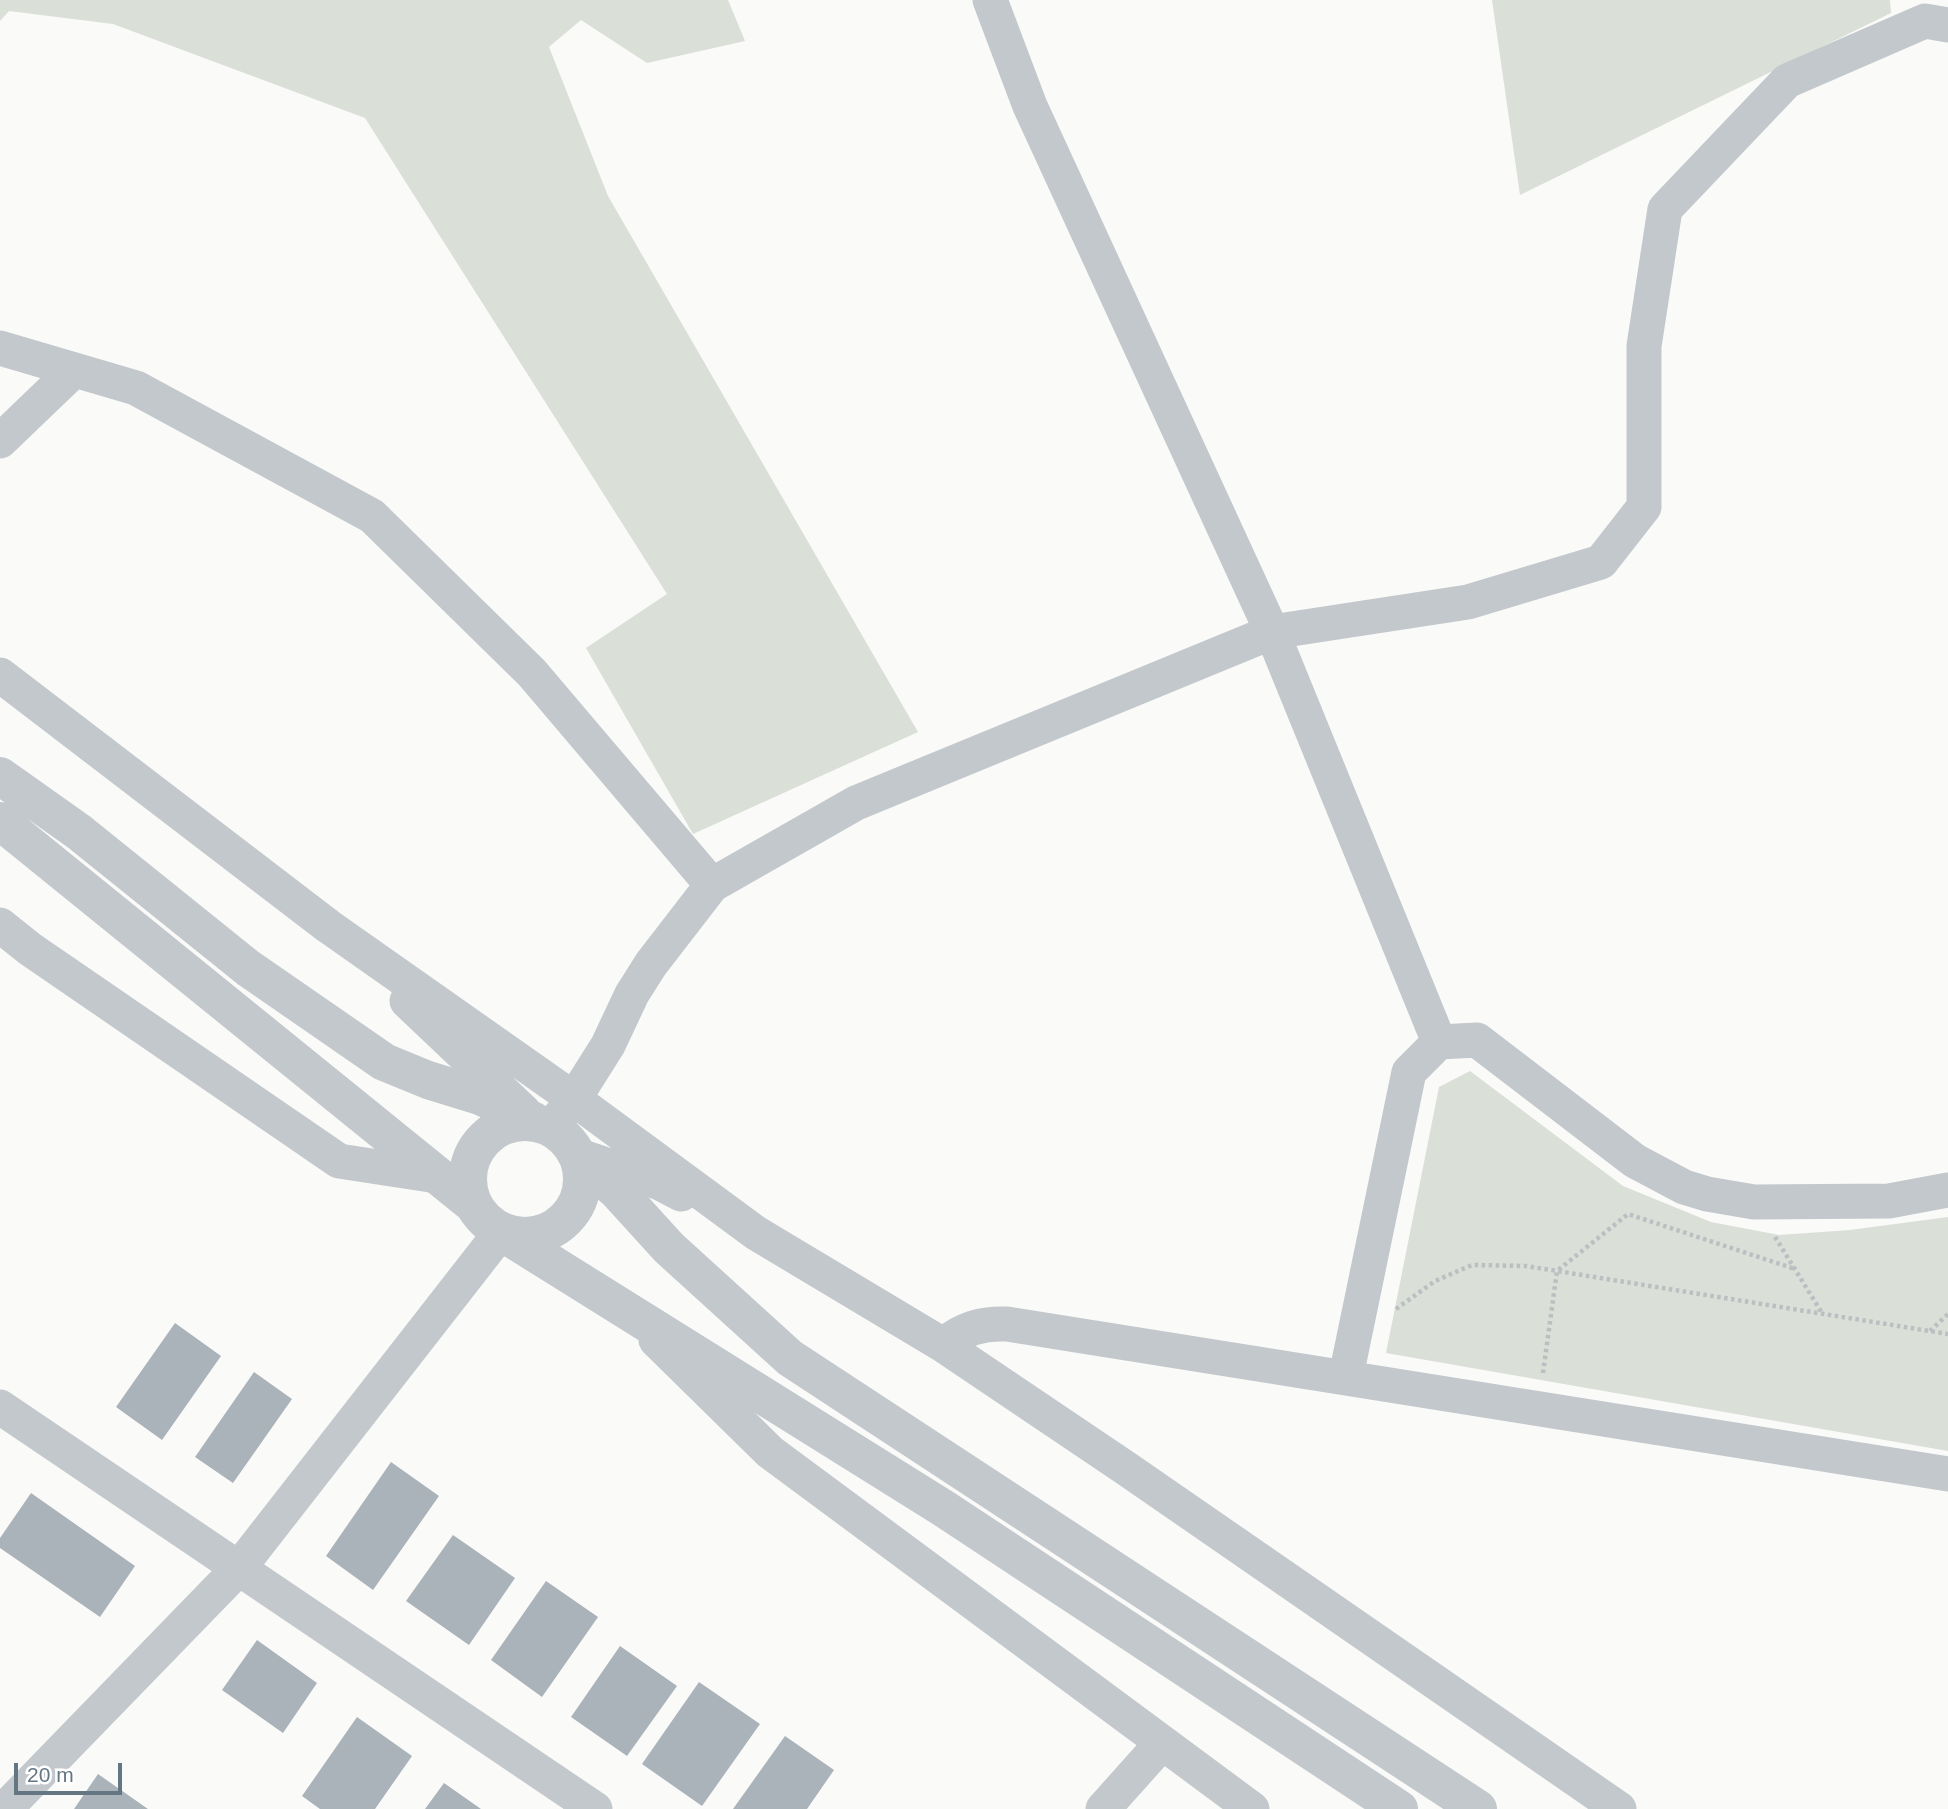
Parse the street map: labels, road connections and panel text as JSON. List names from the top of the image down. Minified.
{"scale_bar":"20 m"}
